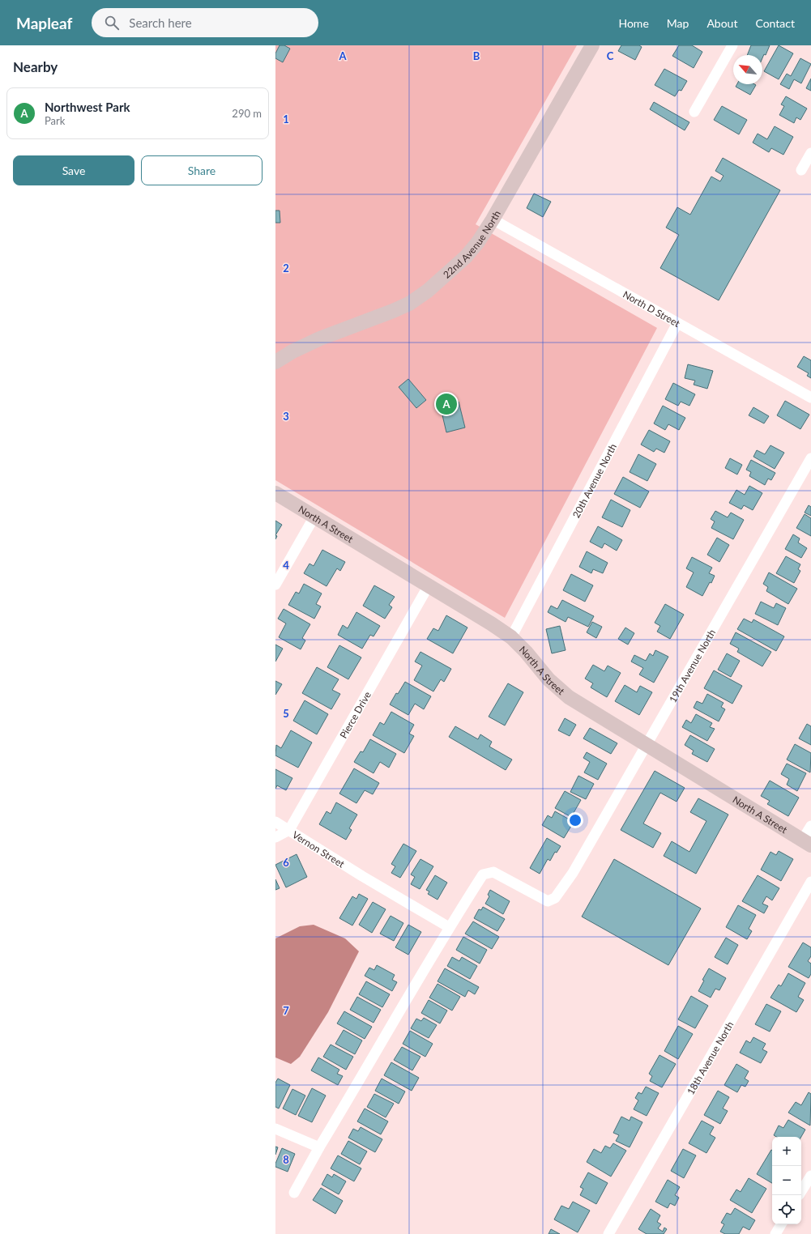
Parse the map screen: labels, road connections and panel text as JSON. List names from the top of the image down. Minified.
{"streets":{"street":["22nd Avenue North","North D Street","20th Avenue North","North A Street","19th Avenue North","Pierce Drive","Vernon Street","18th Avenue North"]},"crossings":[["22nd Avenue North","North D Street"],["North D Street","20th Avenue North"],["20th Avenue North","North A Street"],["North A Street","19th Avenue North"],["North A Street","Pierce Drive"],["19th Avenue North","Vernon Street"],["Pierce Drive","Vernon Street"]],"north":"top left","page":{"header":"Mapleaf","search":"Search here","nav":["Home","Map","About","Contact"],"heading":"Nearby","list":[{"mark":"A","name":"Northwest Park","note":"Park","value":"290 m"}],"buttons":["Save","Share"],"pins":"A","map_buttons":["+","−"]},"grid":{"columns":["A","B","C"],"rows":["1","2","3","4","5","6","7","8"]}}
